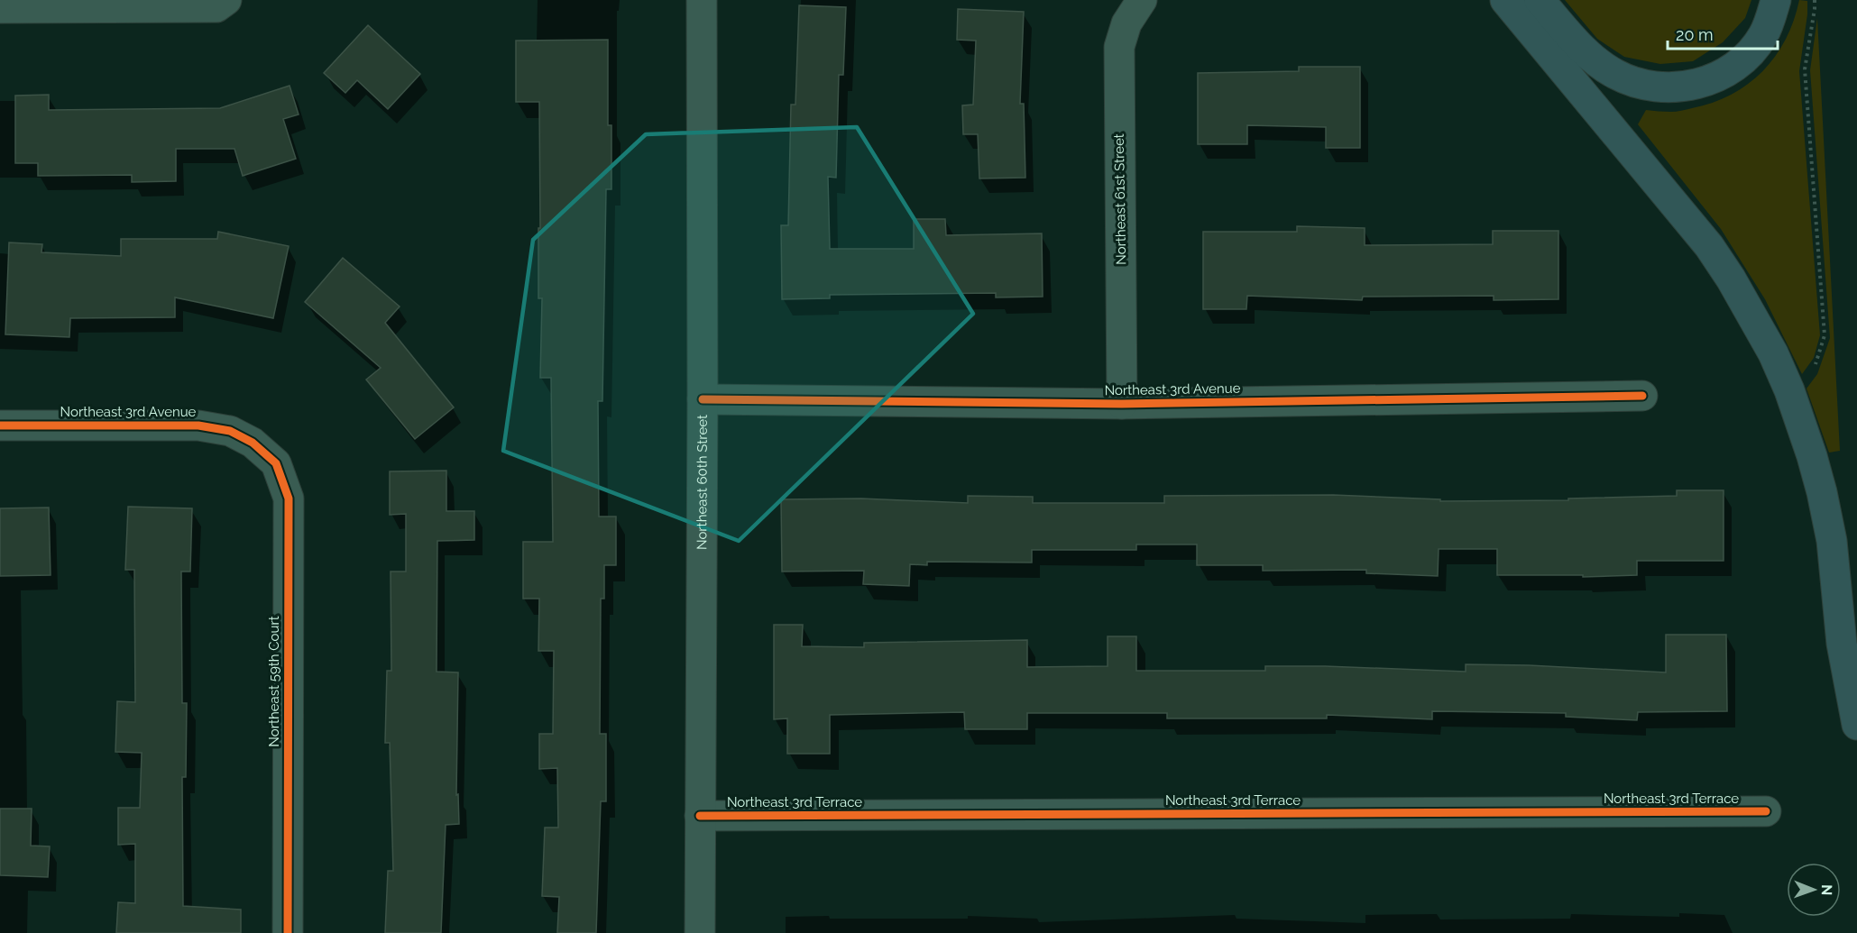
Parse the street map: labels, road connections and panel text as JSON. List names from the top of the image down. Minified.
{"streets":{"street":["Northeast 61st Street","Northeast 3rd Avenue","Northeast 60th Street","Northeast 59th Court","Northeast 3rd Terrace"]},"crossings":[["Northeast 61st Street","Northeast 3rd Avenue"],["Northeast 3rd Avenue","Northeast 60th Street"],["Northeast 3rd Avenue","Northeast 59th Court"],["Northeast 60th Street","Northeast 3rd Terrace"]],"scale_bar":"20 m","north":"right"}
